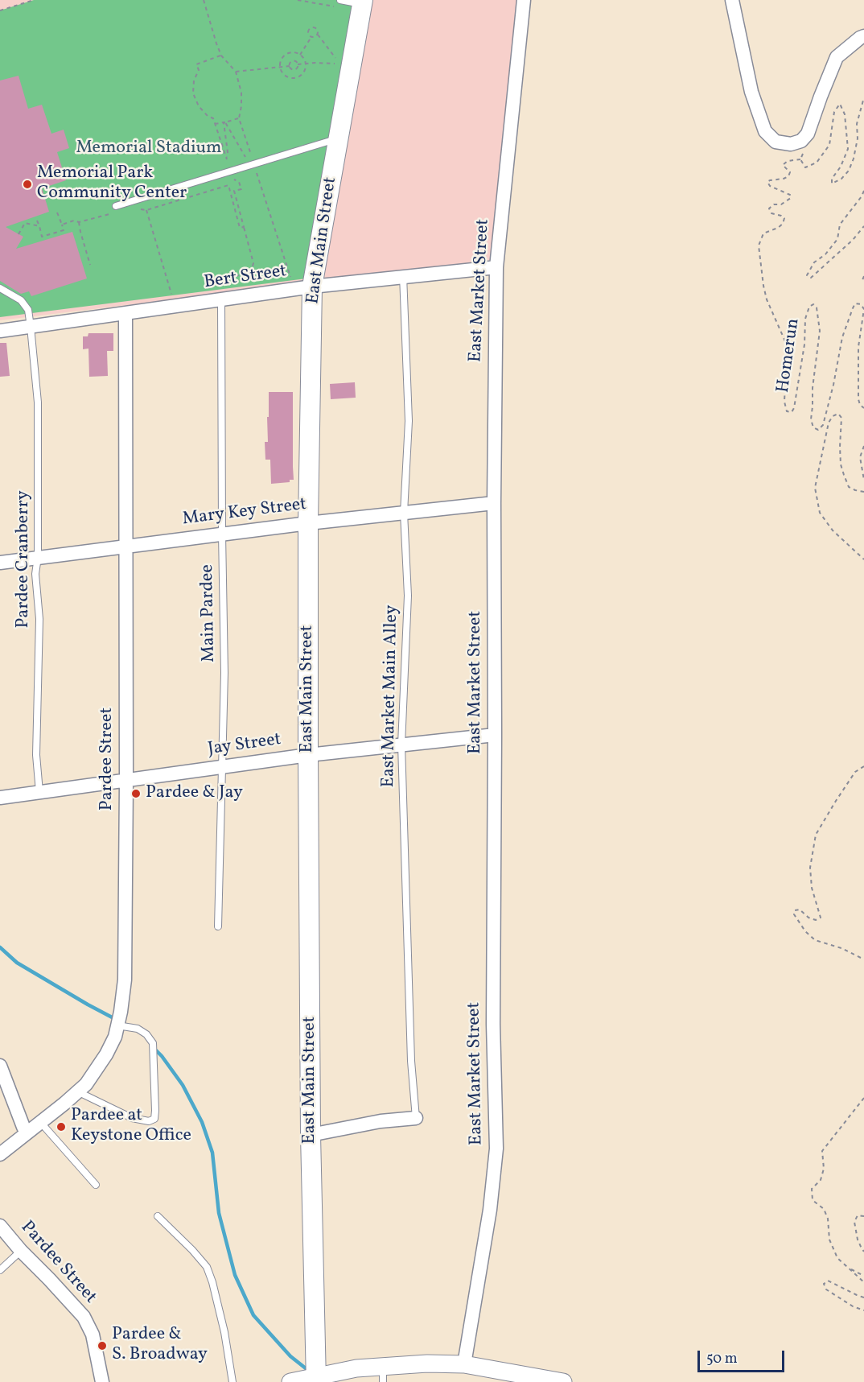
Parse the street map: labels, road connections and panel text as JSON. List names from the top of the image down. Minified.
{"streets":{"main road":["East Main Street"],"street":["Bert Street","East Market Street","Mary Key Street","Jay Street","Pardee Street"],"lane":["Pardee Cranberry","Main Pardee","East Market Main Alley"],"path":["Homerun"]},"crossings":[["East Main Street","Bert Street"],["East Main Street","Mary Key Street"],["East Main Street","Jay Street"],["Bert Street","East Market Street"],["Bert Street","Pardee Cranberry"],["Bert Street","Main Pardee"],["Bert Street","East Market Main Alley"],["Bert Street","Pardee Street"],["East Market Street","Mary Key Street"],["East Market Street","Jay Street"],["Mary Key Street","Pardee Cranberry"],["Mary Key Street","Main Pardee"],["Mary Key Street","East Market Main Alley"],["Mary Key Street","Pardee Street"],["Pardee Cranberry","Jay Street"],["Main Pardee","Jay Street"],["East Market Main Alley","Jay Street"],["Jay Street","Pardee Street"]],"parks":["Memorial Stadium"],"places":["Memorial Park Community Center","Pardee & Jay","Pardee at Keystone Office","Pardee & S. Broadway"],"scale_bar":"50 m"}
